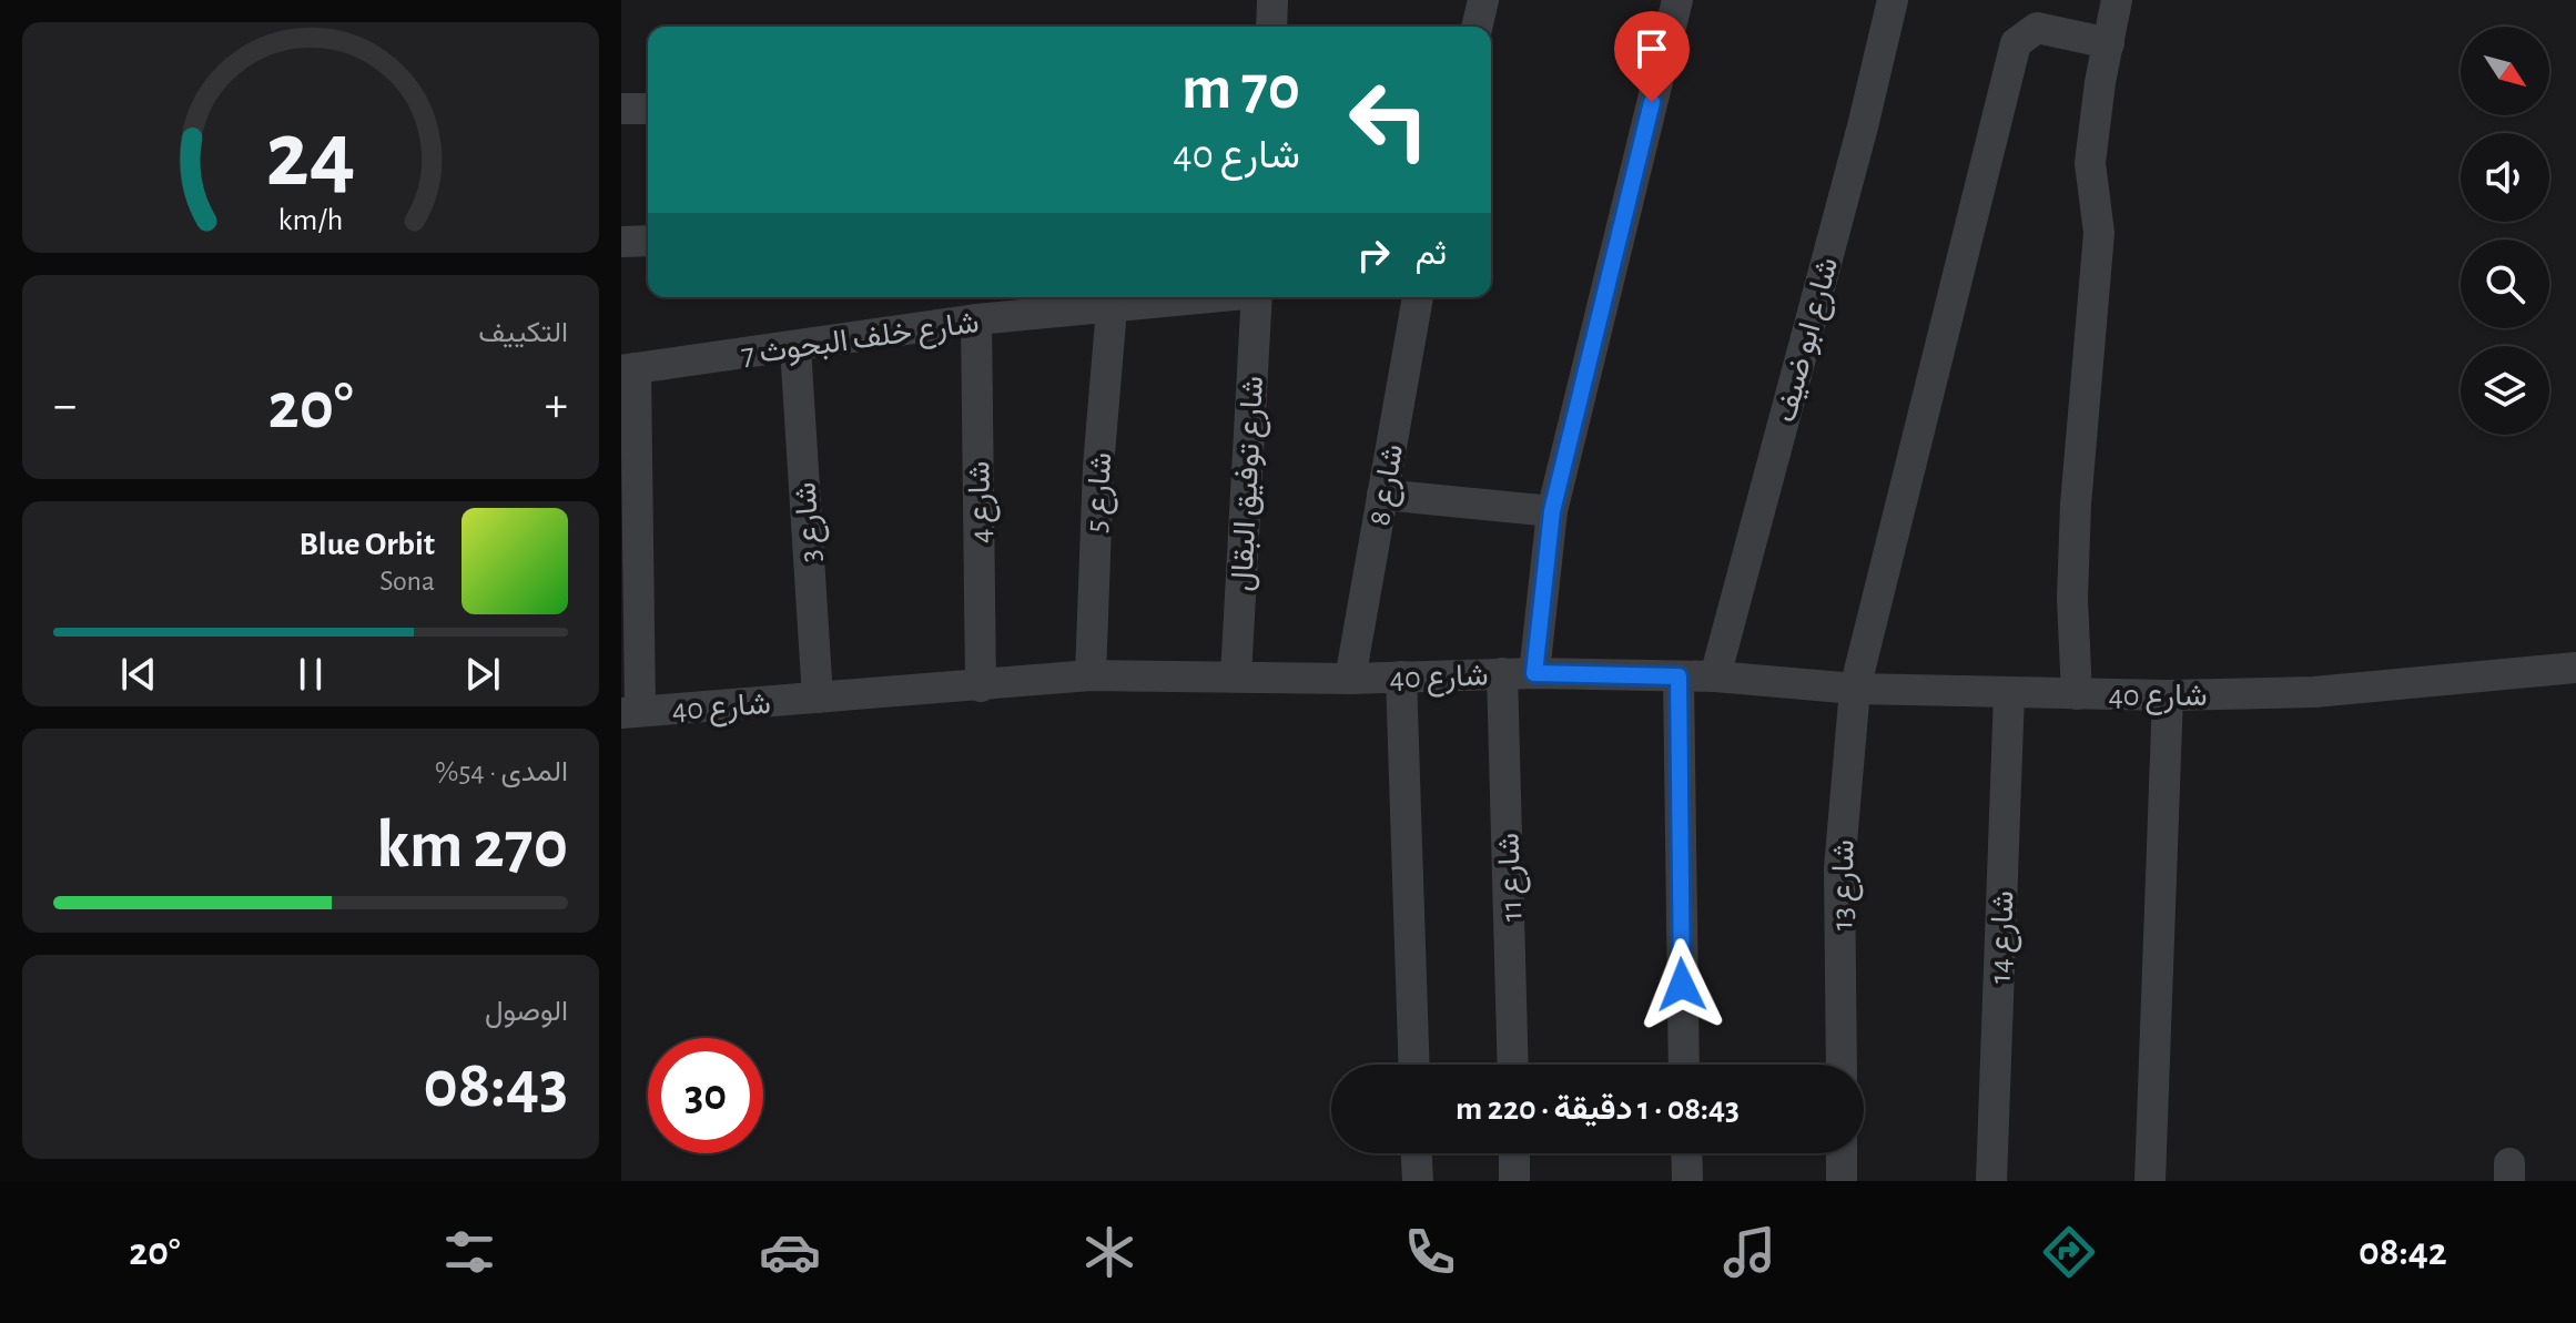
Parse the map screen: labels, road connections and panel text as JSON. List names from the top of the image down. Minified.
{"streets":{"street":["شارع خلف البحوث 7","شارع ابو ضيف","شارع توفيق البقال","شارع 8","شارع 5","شارع 4","شارع 3","شارع 40","شارع 11","شارع 13","شارع 14"]},"crossings":[["شارع خلف البحوث 7","شارع 5"],["شارع خلف البحوث 7","شارع 4"],["شارع خلف البحوث 7","شارع 3"],["شارع ابو ضيف","شارع 40"],["شارع توفيق البقال","شارع 40"],["شارع 8","شارع 40"],["شارع 5","شارع 40"],["شارع 4","شارع 40"],["شارع 3","شارع 40"],["شارع 40","شارع 11"],["شارع 40","شارع 13"],["شارع 40","شارع 14"]],"north":"bottom right","page":{"turn":["70 m","شارع 40"],"then":"ثم","tile":["التكييف",["المدى · 54%","270 km"],["الوصول","08:43"]],"heat":["−","20°","+"],"song":["Blue Orbit","Sona"],"limit":"30","trip":"08:43 · 1 دقيقة · 220 m","tabs":["08:42","20°"],"gauge":["24","km/h"]}}
